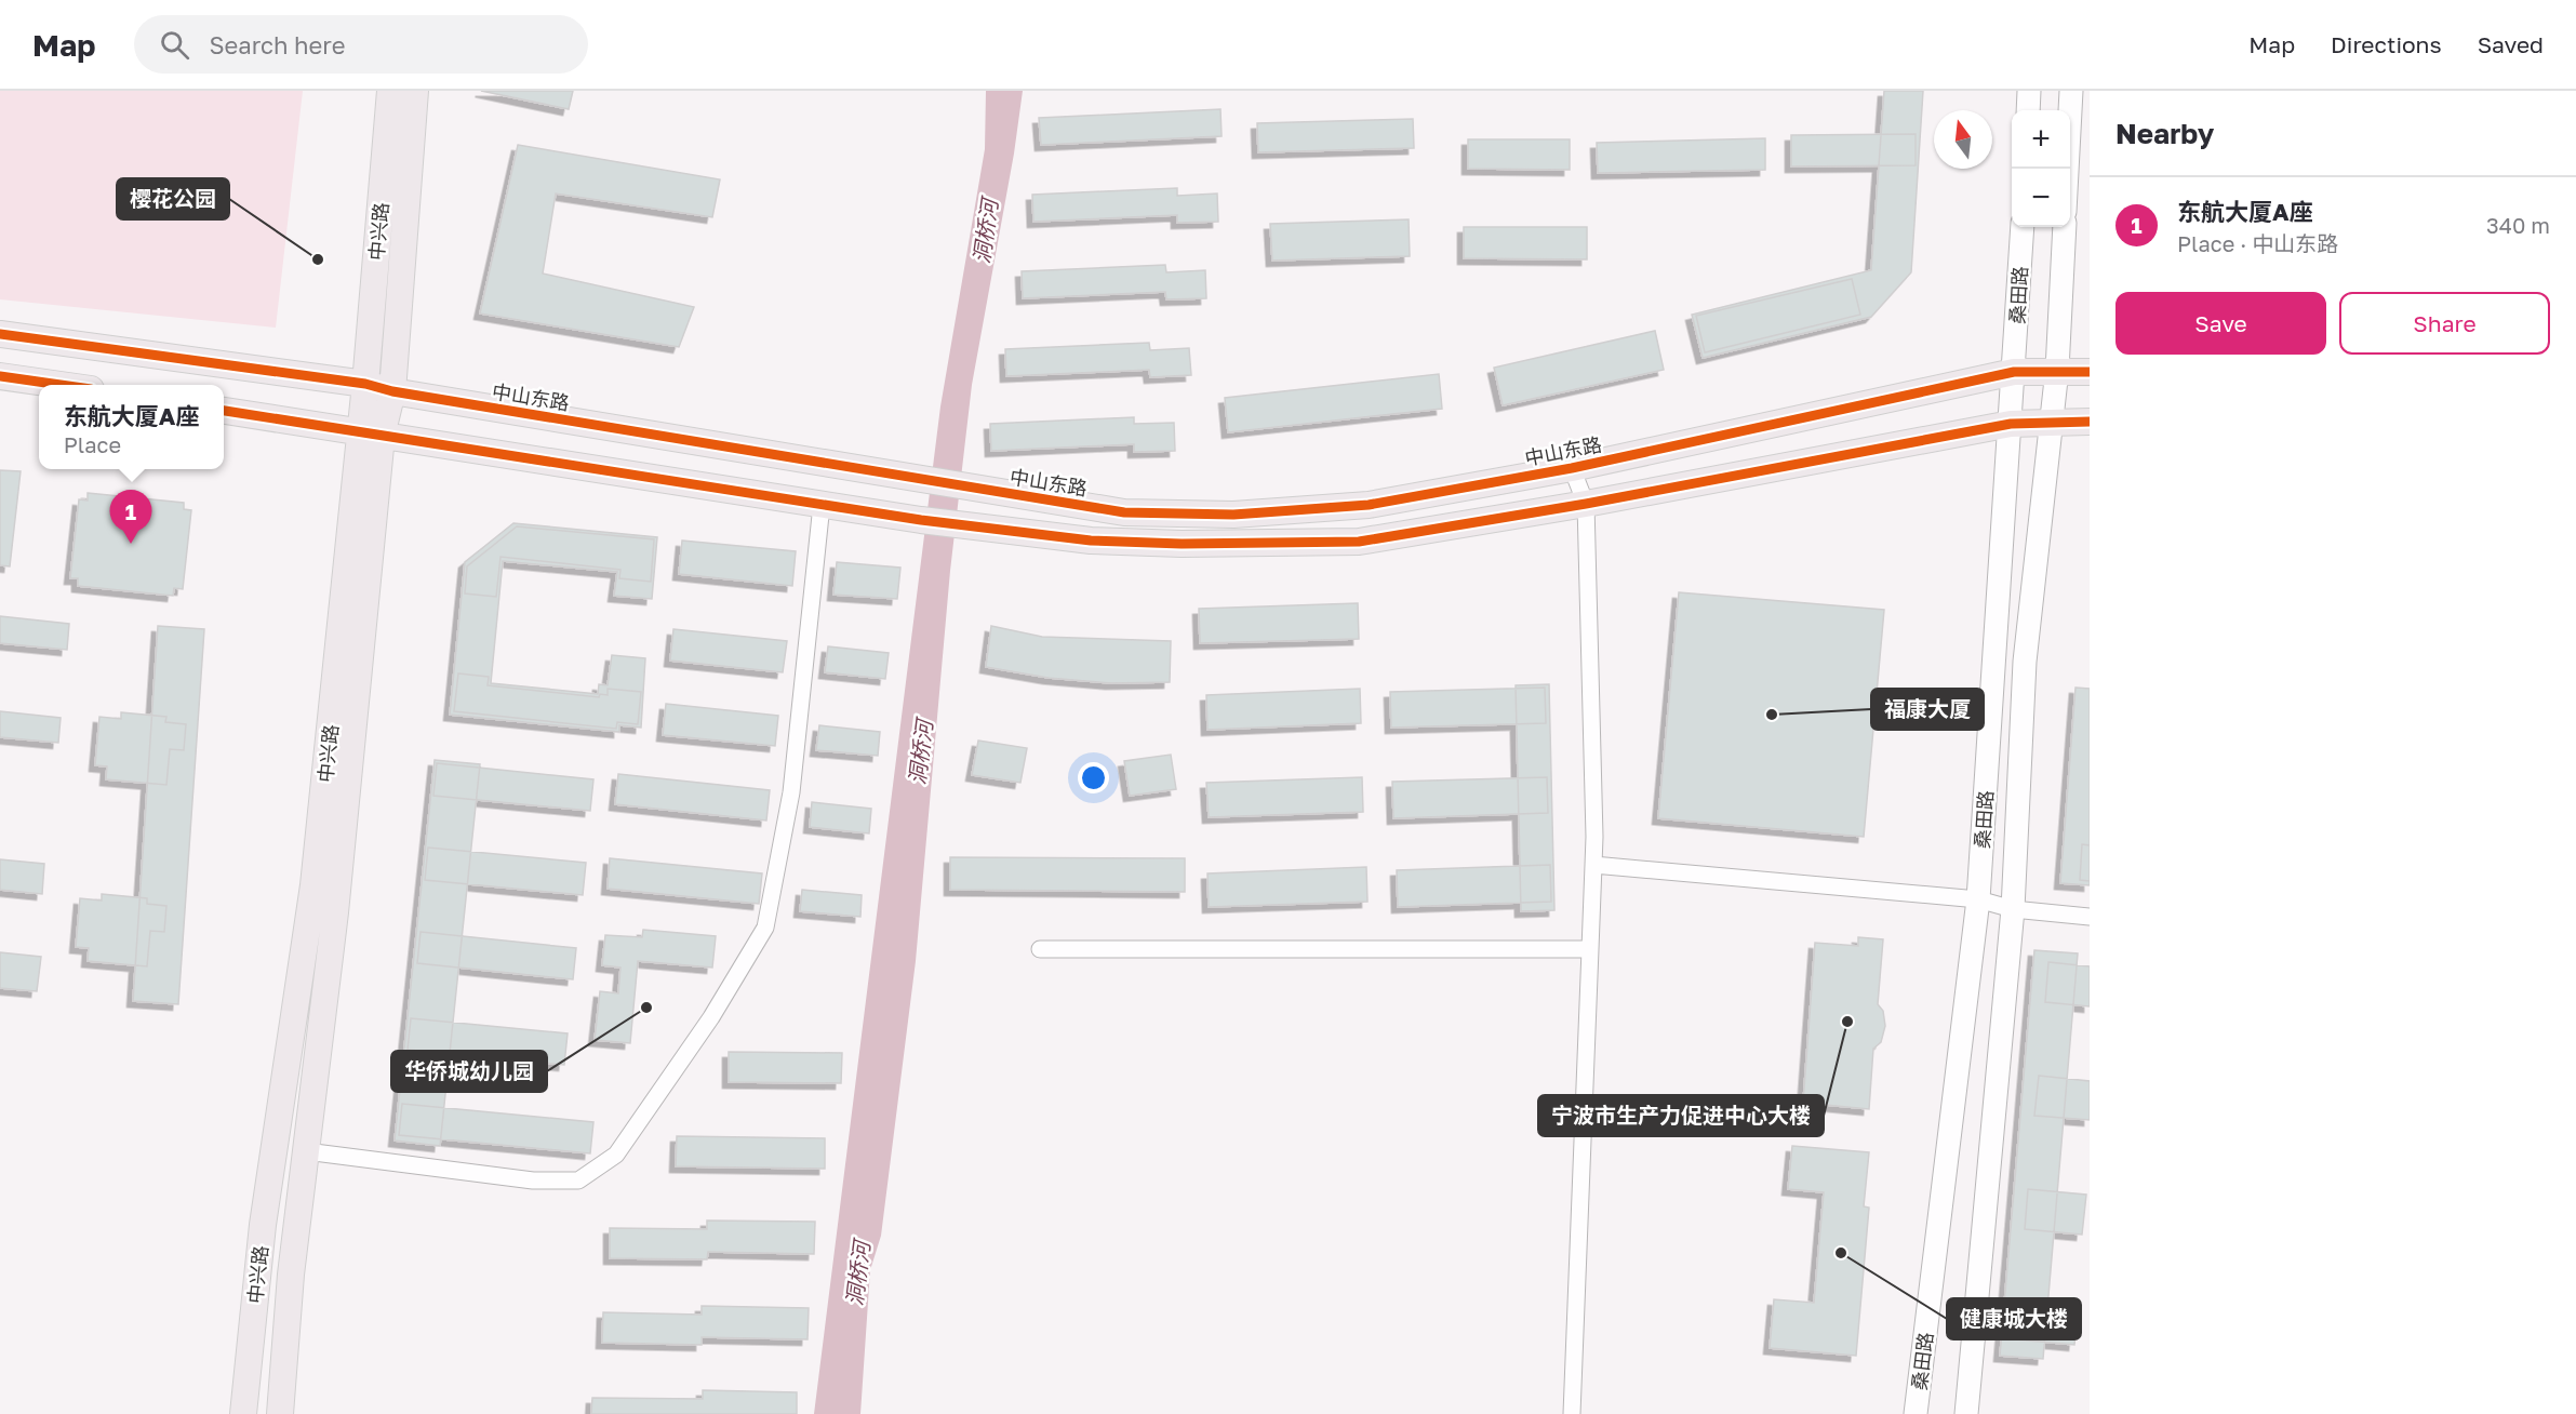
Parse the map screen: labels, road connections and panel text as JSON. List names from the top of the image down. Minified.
{"streets":{"main road":["中兴路","桑田路","中山东路"]},"crossings":[["中兴路","中山东路"],["桑田路","中山东路"]],"water":["洞桥河"],"places":["樱花公园","福康大厦","华侨城幼儿园","宁波市生产力促进中心大楼","健康城大楼"],"north":"top","page":{"header":"Map","search":"Search here","nav":["Map","Directions","Saved"],"heading":"Nearby","map_buttons":["+","−"],"list":[{"mark":"1","name":"东航大厦A座","note":"Place · 中山东路","value":"340 m"}],"buttons":["Save","Share"],"popup":["东航大厦A座","Place"],"pins":"1"}}
